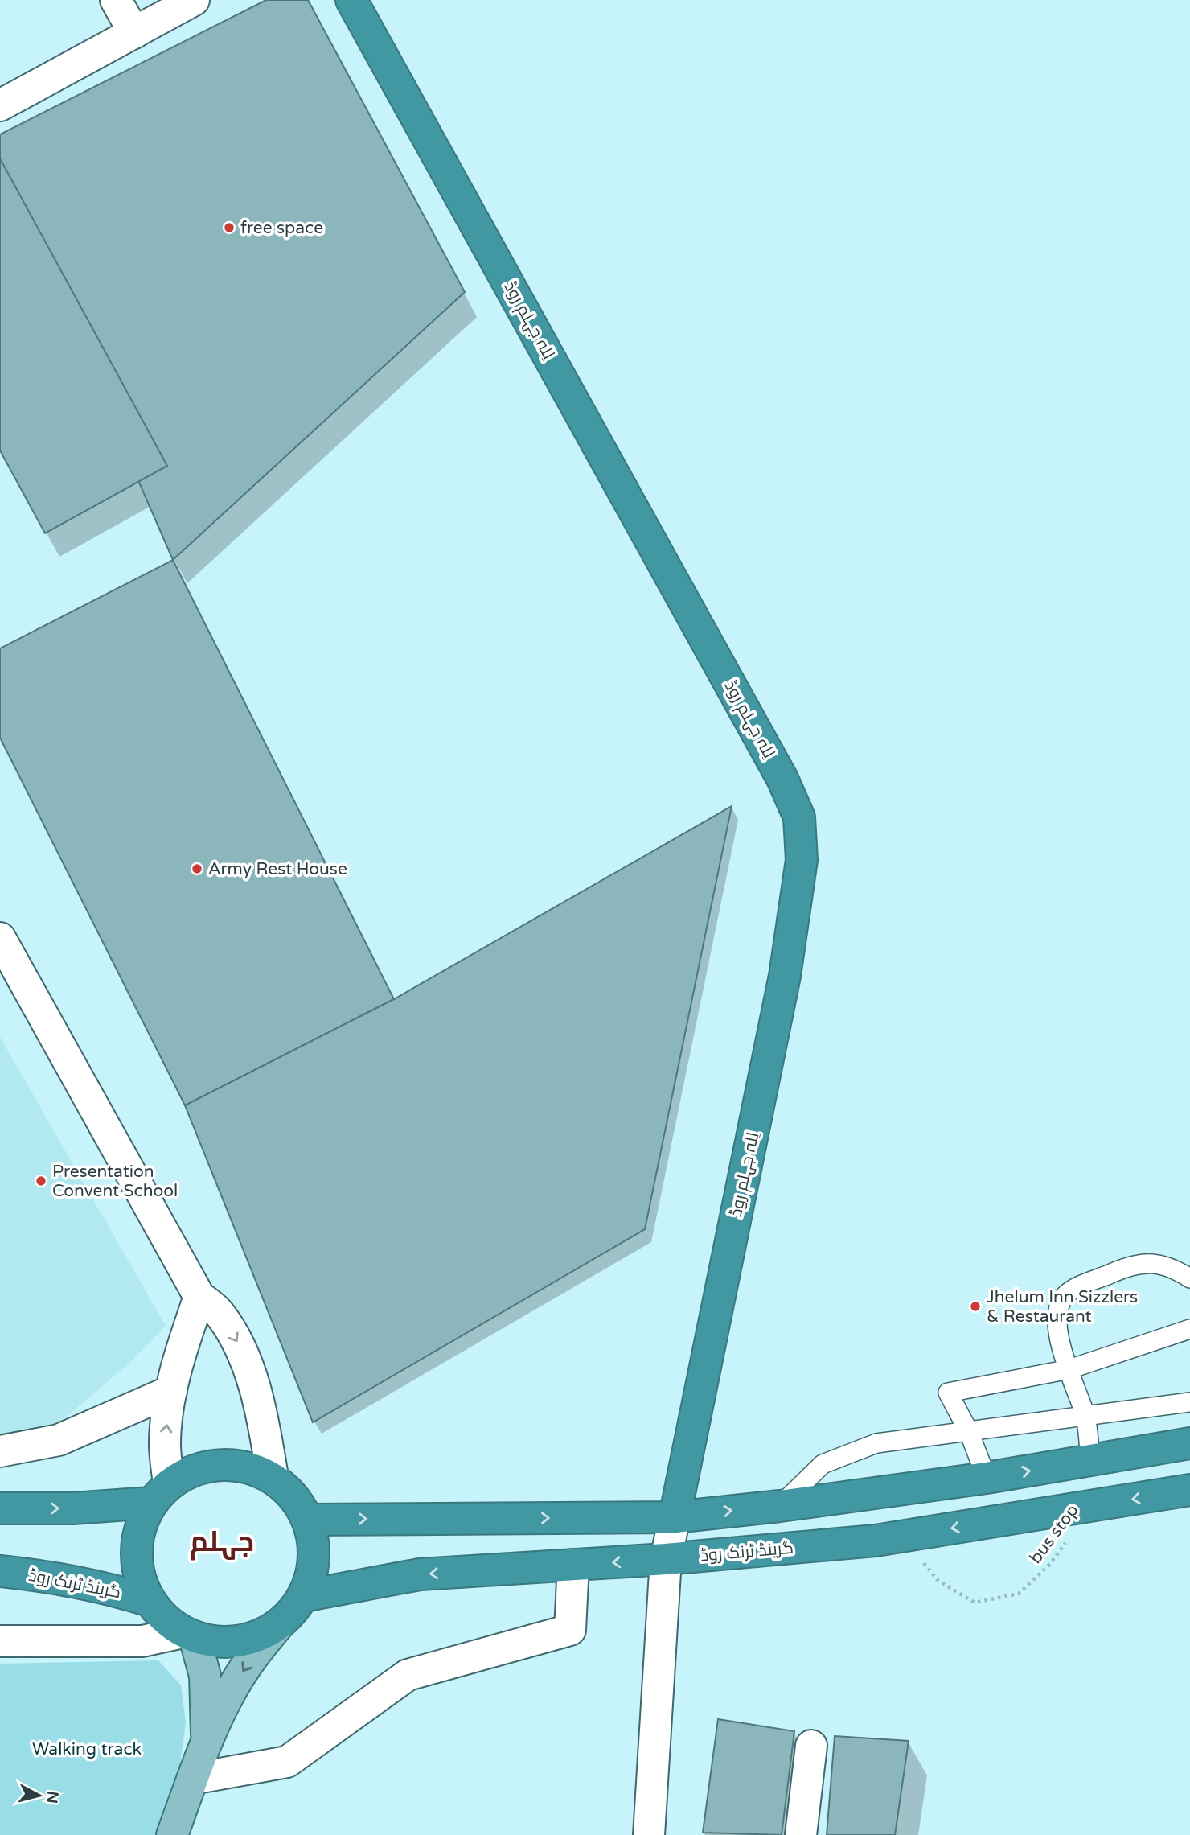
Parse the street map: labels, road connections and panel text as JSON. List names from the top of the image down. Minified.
{"streets":{"highway":["لِلہ جہلم روڈ","گرینڈ ٹرنک روڈ"],"path":["bus stop"]},"crossings":[["bus stop","گرینڈ ٹرنک روڈ"]],"districts":["جہلم"],"parks":["Walking track"],"places":["free space","Army Rest House","Presentation Convent School","Jhelum Inn Sizzlers & Restaurant"],"north":"right"}
